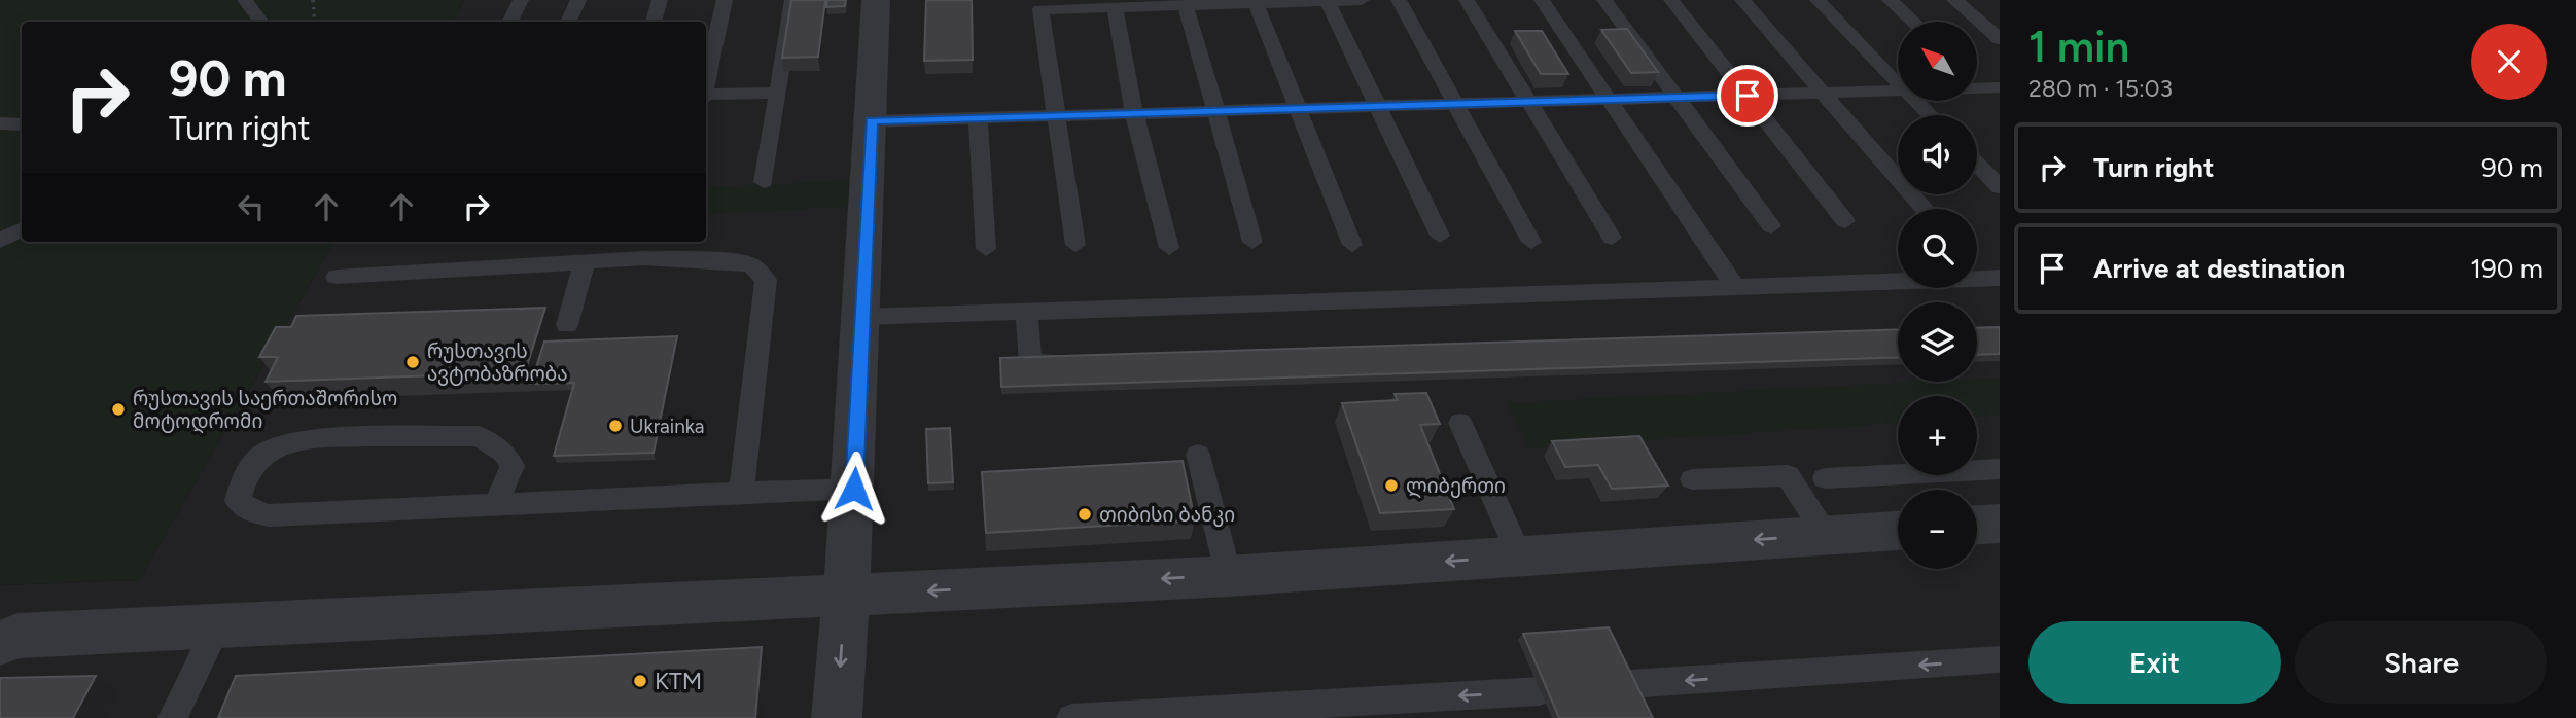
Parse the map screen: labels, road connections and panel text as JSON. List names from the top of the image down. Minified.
{"places":["რუსთავის ავტობაზრობა","რუსთავის საერთაშორისო მოტოდრომი","Ukrainka","ლიბერთი","თიბისი ბანკი","KTM"],"north":"top left","page":{"heading":["1 min","280 m · 15:03"],"map_buttons":["+","−"],"turn":["90 m","Turn right"],"list":[{"name":"Turn right","value":"90 m"},{"name":"Arrive at destination","value":"190 m"}],"buttons":["Exit","Share"]}}
